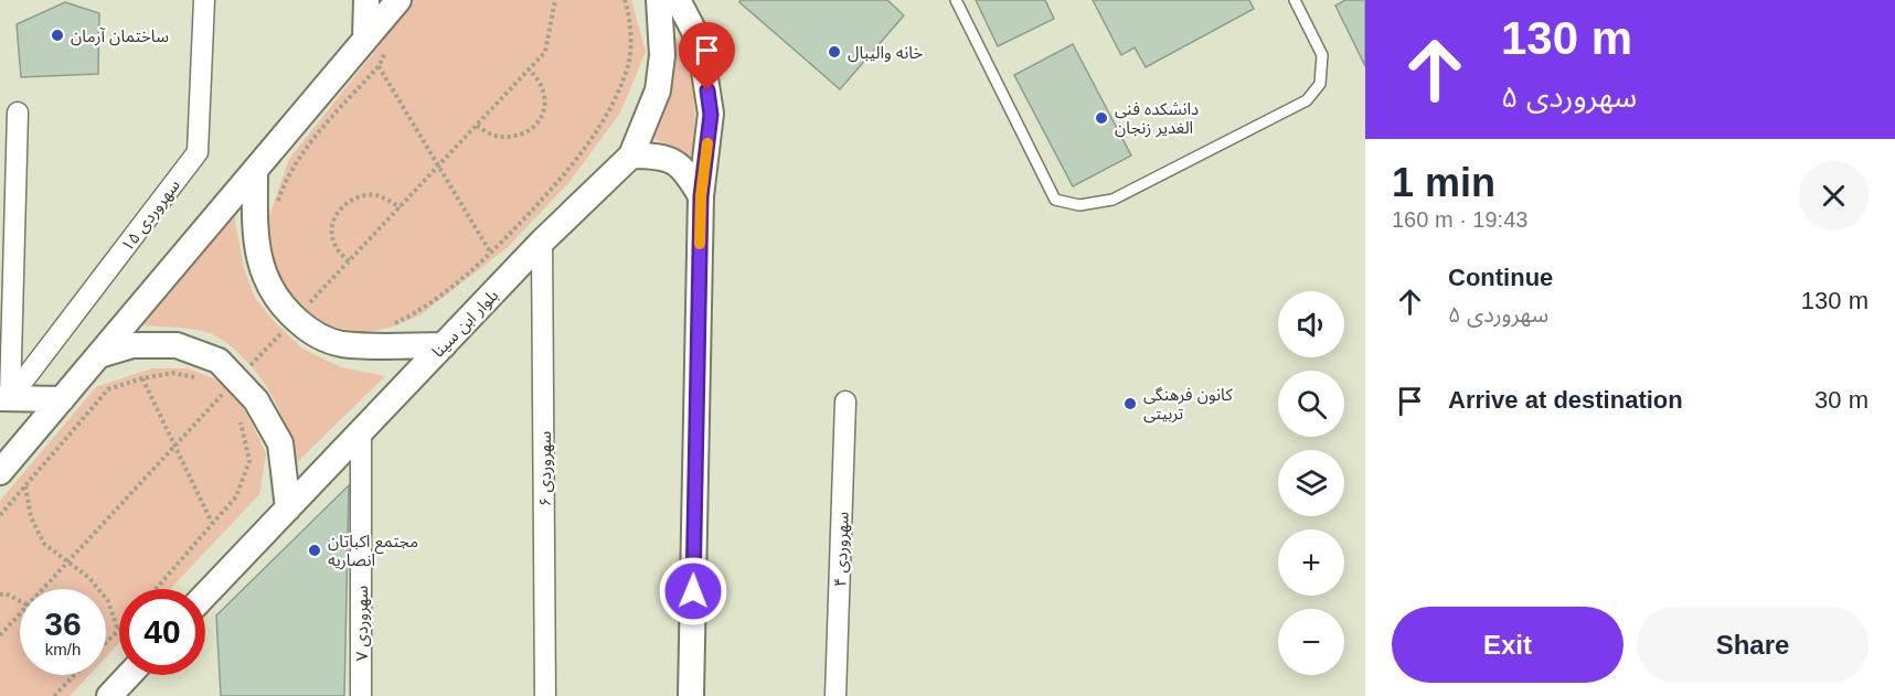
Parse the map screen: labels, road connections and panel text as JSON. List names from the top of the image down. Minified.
{"streets":{"street":["سهروردی ۱۵","بلوار ابن سینا","سهروردی ۶","سهروردی ۴","سهروردی ۷"]},"crossings":[["بلوار ابن سینا","سهروردی ۶"],["بلوار ابن سینا","سهروردی ۷"]],"places":["ساختمان آرمان","خانه والیبال","دانشکده فنی الغدیر زنجان","کانون فرهنگی تربیتی","مجتمع اکباتان انصاریه"],"page":{"turn":["130 m","سهروردی ۵"],"heading":["1 min","160 m · 19:43"],"list":[{"name":"Continue","note":"سهروردی ۵","value":"130 m"},{"name":"Arrive at destination","value":"30 m"}],"map_buttons":["+","−"],"speed":"36 km/h","limit":"40","buttons":["Exit","Share"]}}
